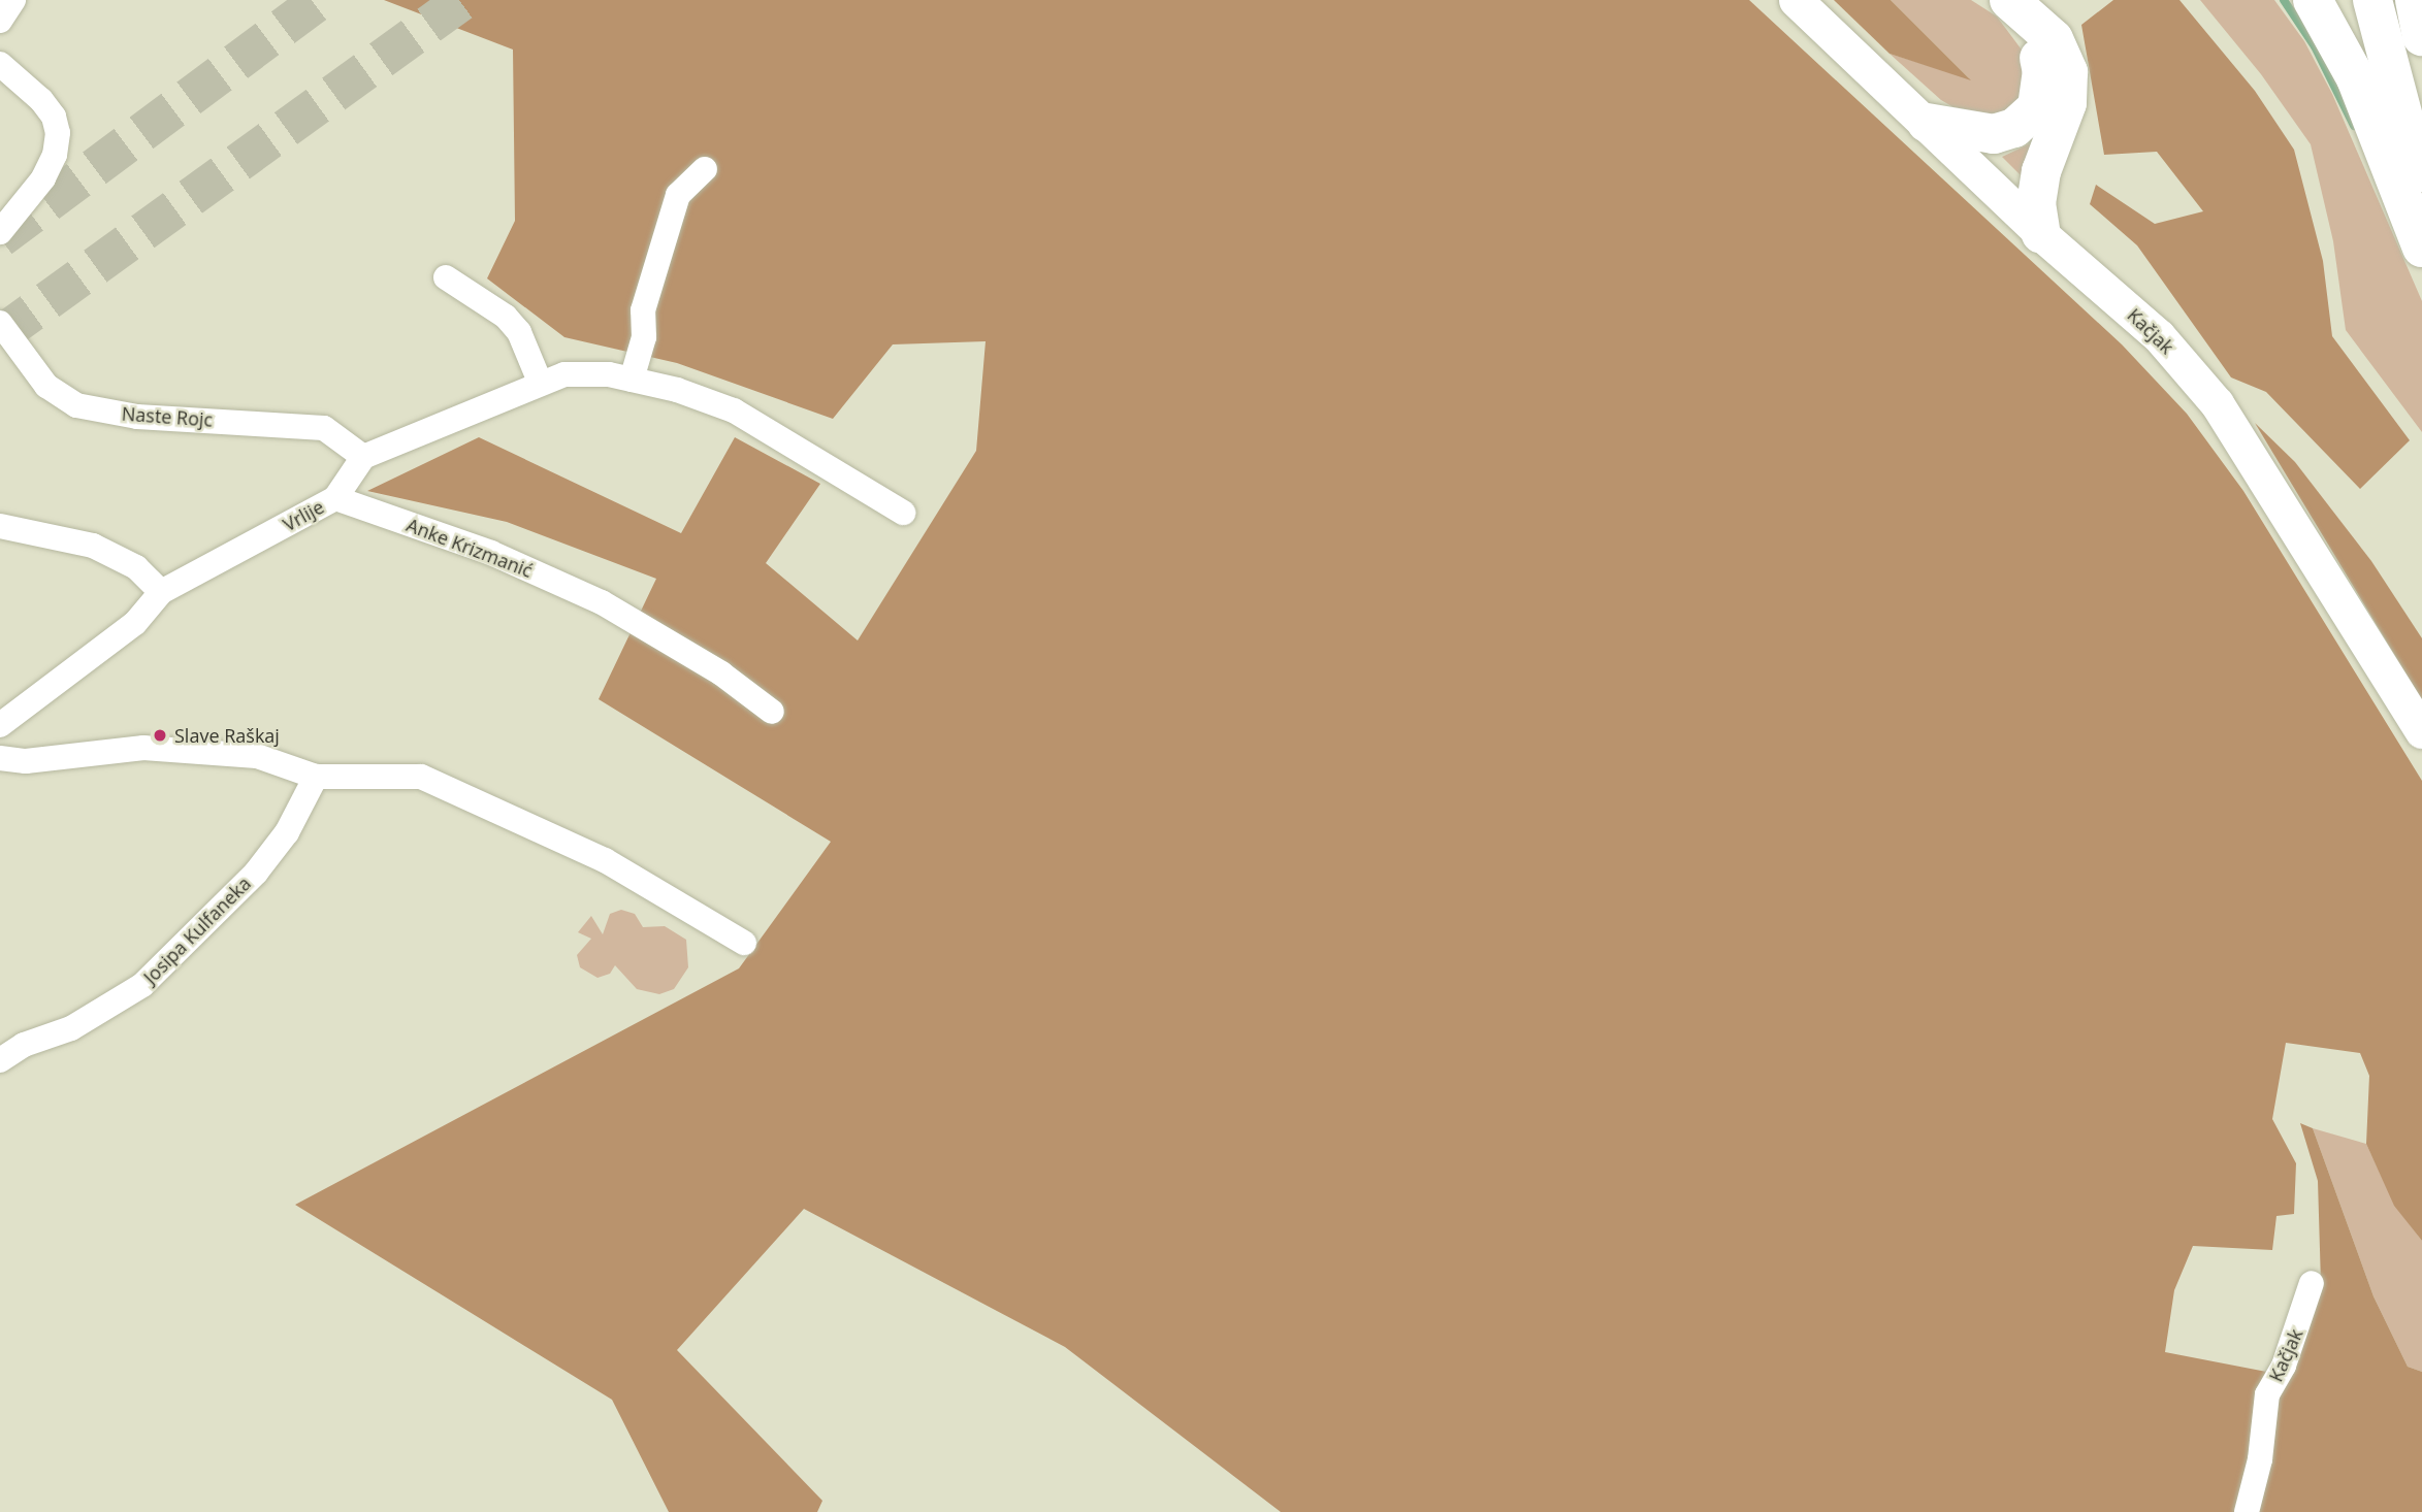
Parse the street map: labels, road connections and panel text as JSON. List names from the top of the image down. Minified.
{"streets":{"main road":["Kačjak"],"street":["Naste Rojc","Vrlije","Anke Krizmanić","Josipa Kulfaneka"]},"crossings":[["Naste Rojc","Vrlije"],["Vrlije","Anke Krizmanić"]],"places":["Slave Raškaj"]}
